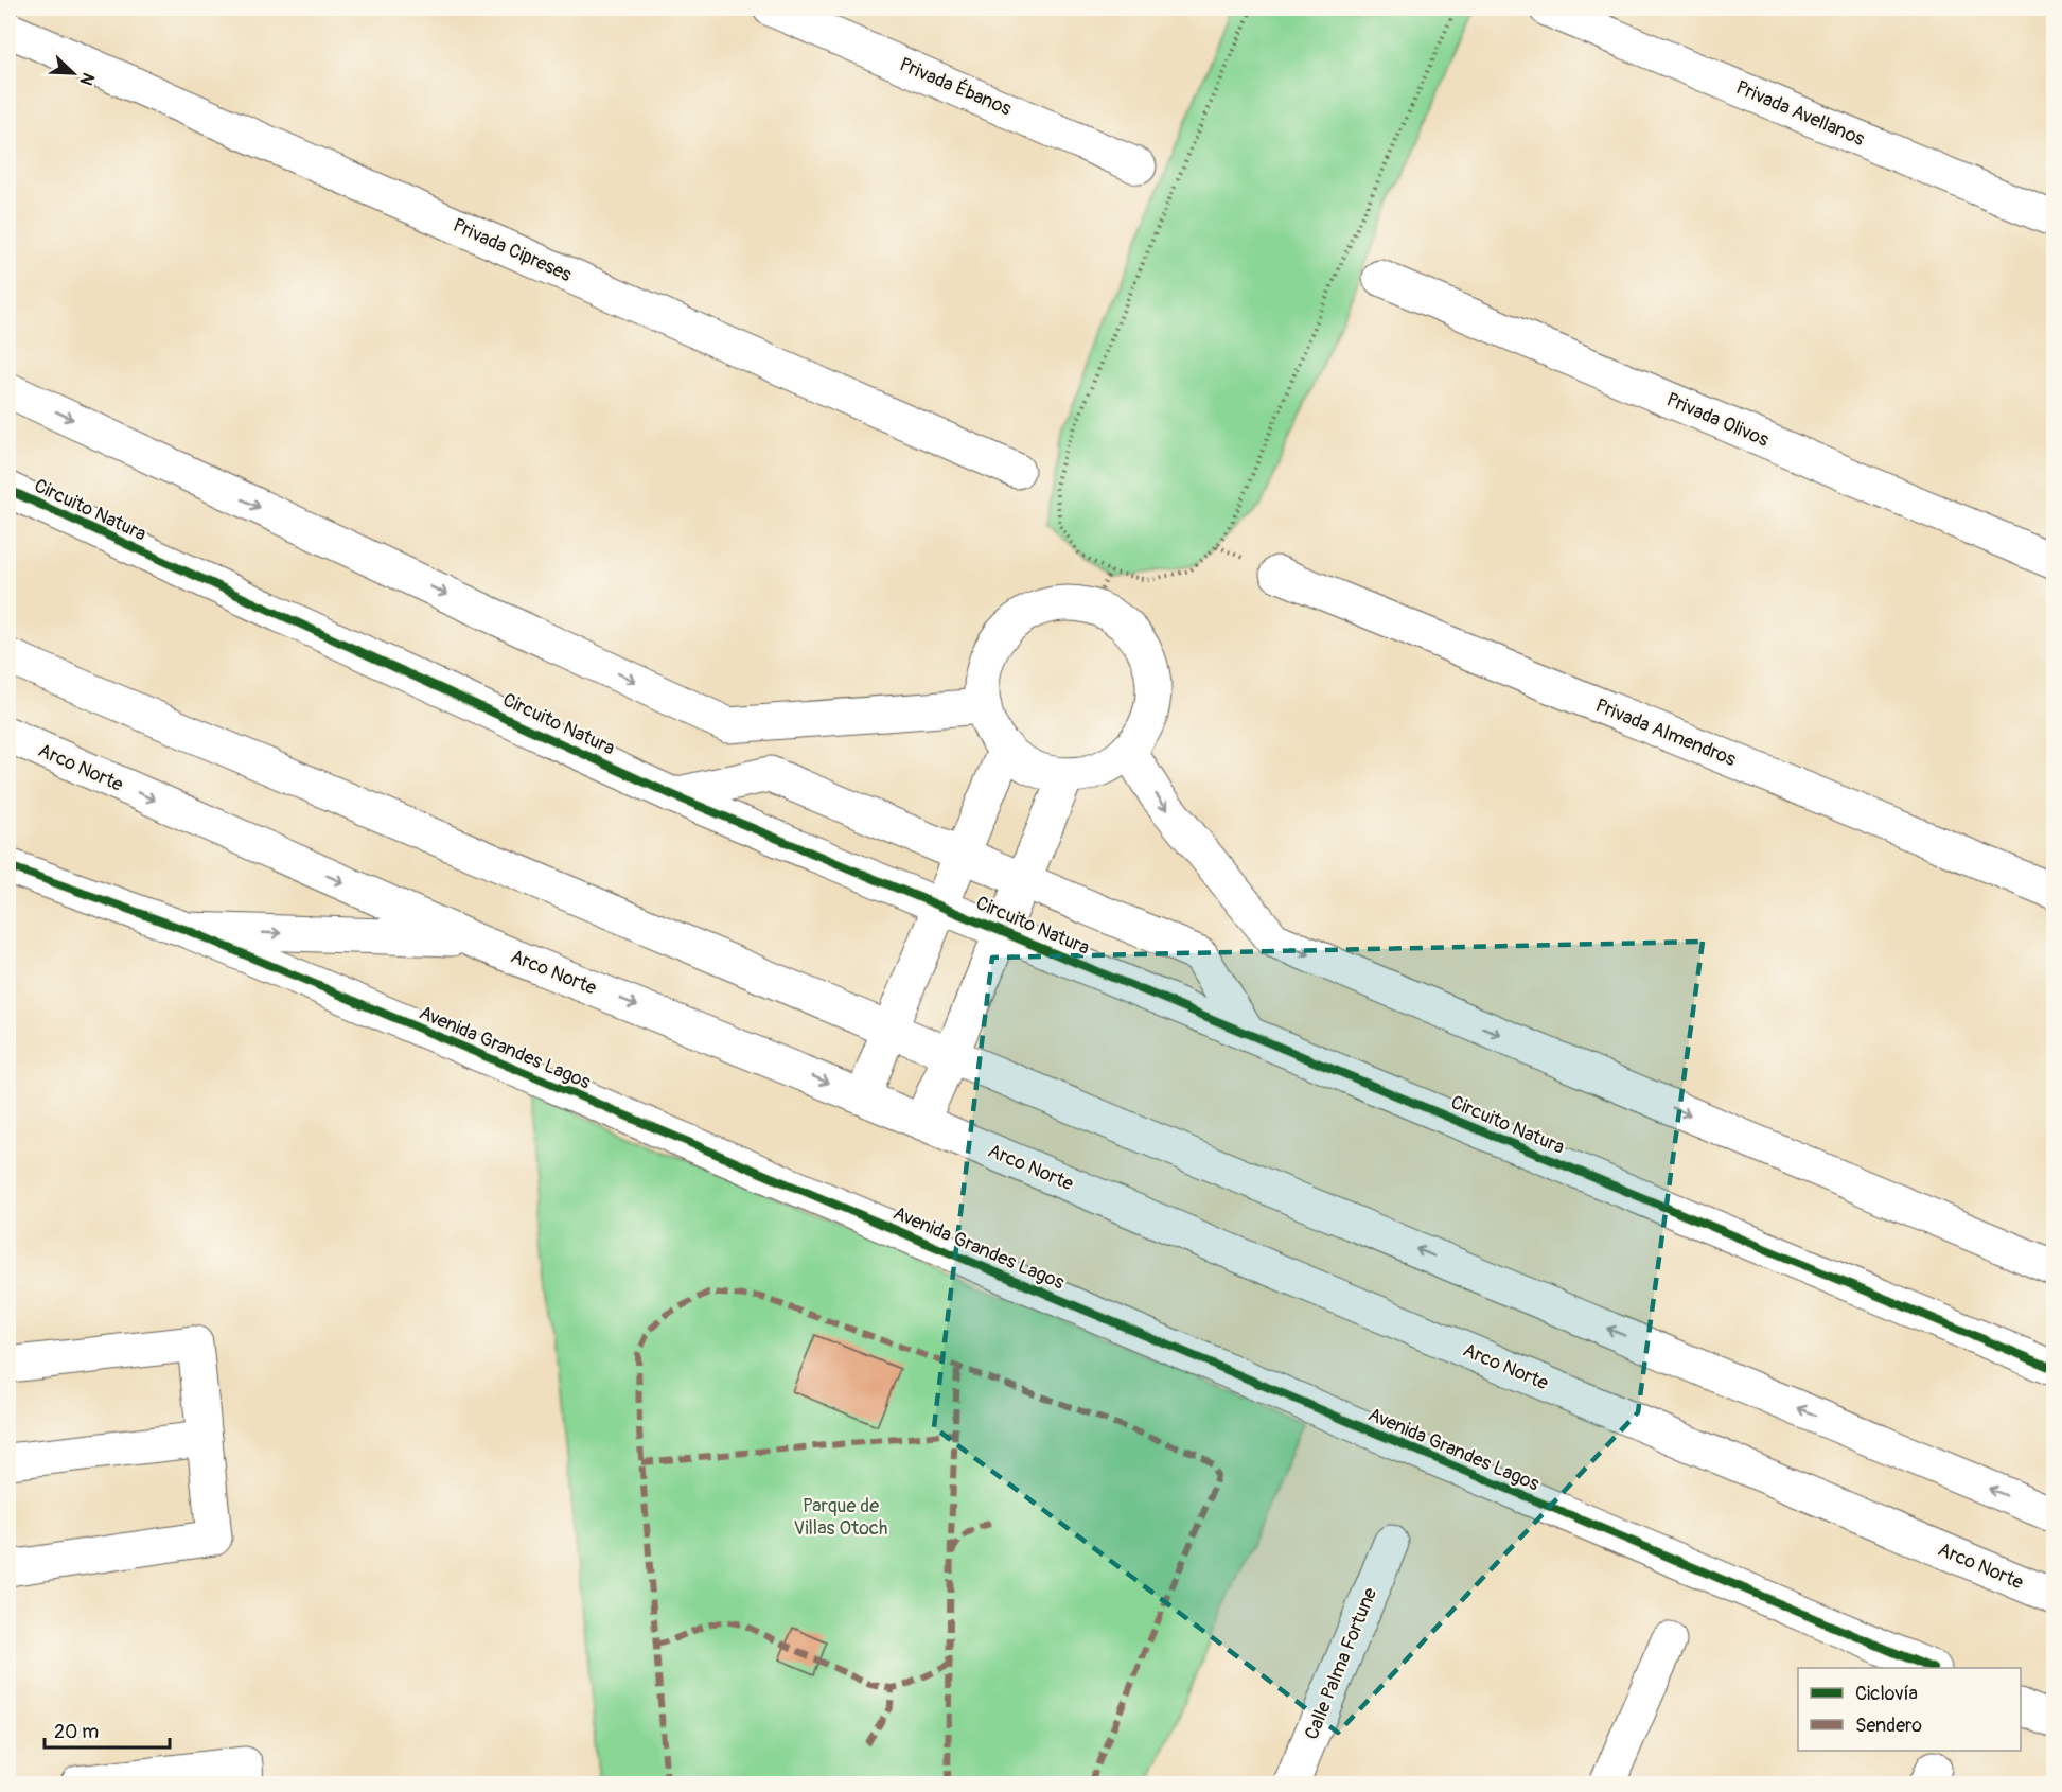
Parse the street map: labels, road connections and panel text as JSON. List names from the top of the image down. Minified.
{"streets":{"street":["Privada Ébanos","Privada Avellanos","Privada Cipreses","Privada Olivos","Circuito Natura","Privada Almendros","Arco Norte","Avenida Grandes Lagos","Calle Palma Fortune"]},"parks":["Parque de Villas Otoch"],"legend":["Ciclovía","Sendero"],"scale_bar":"20 m","north":"bottom right"}
